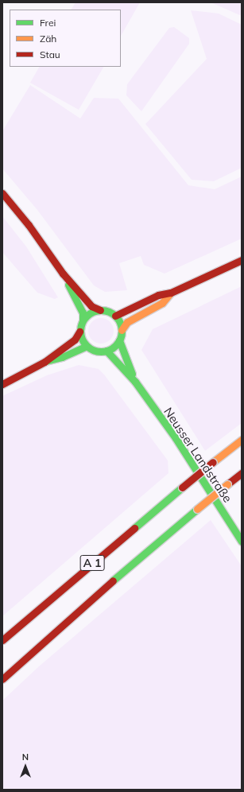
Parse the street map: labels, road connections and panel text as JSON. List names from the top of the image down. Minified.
{"streets":{"main road":["Neusser Landstraße","A 1"]},"legend":["Frei","Zäh","Stau"],"north":"top"}
